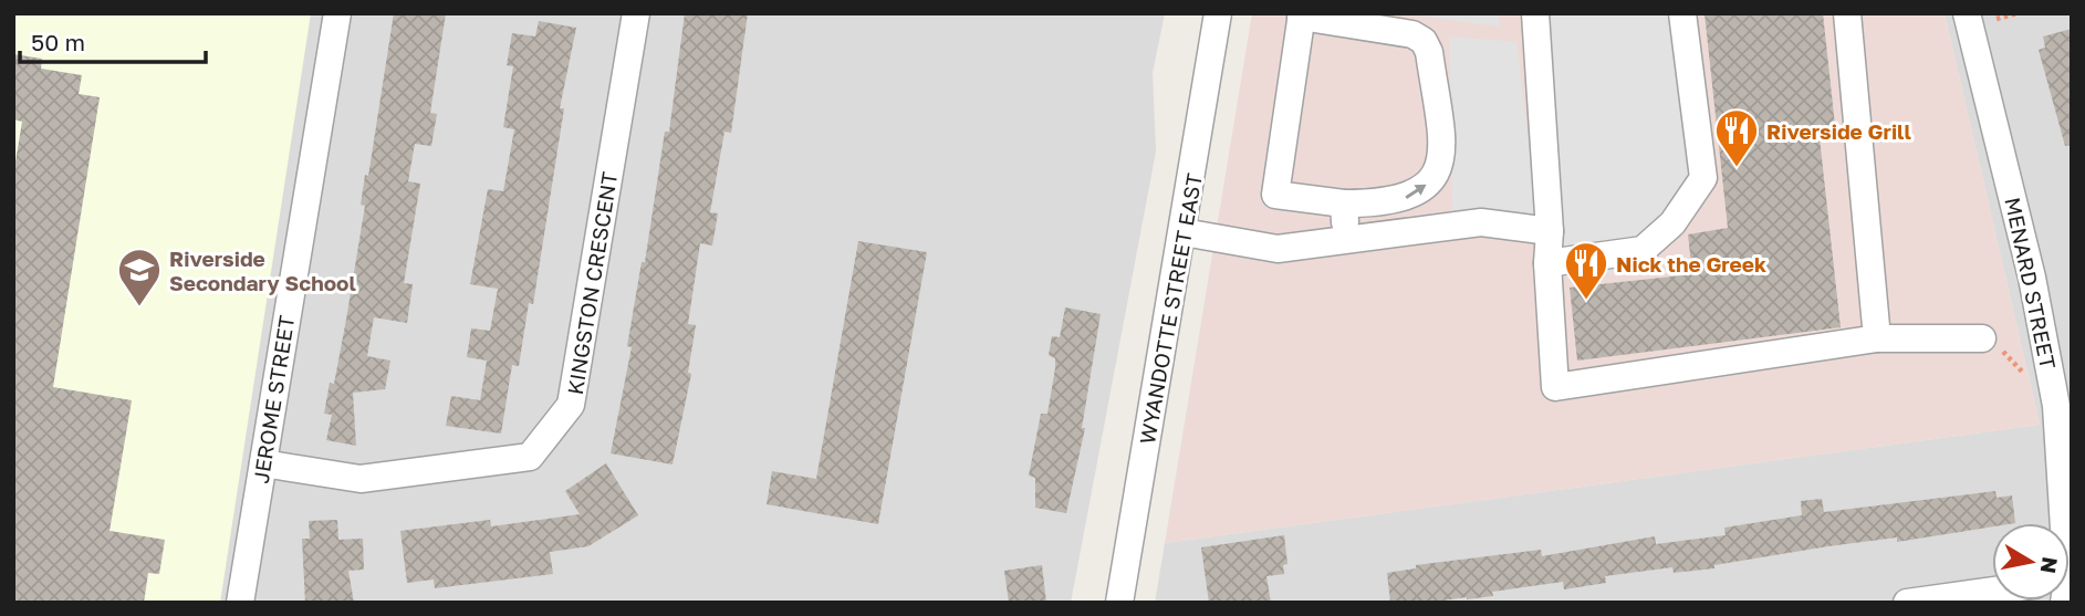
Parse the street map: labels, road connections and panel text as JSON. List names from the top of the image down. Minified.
{"streets":{"street":["KINGSTON CRESCENT","MENARD STREET","WYANDOTTE STREET EAST","JEROME STREET"]},"crossings":[["KINGSTON CRESCENT","JEROME STREET"]],"places":{"restaurant":["Riverside Grill","Nick the Greek"],"school or university":["Riverside Secondary School"]},"scale_bar":"50 m","north":"right"}
